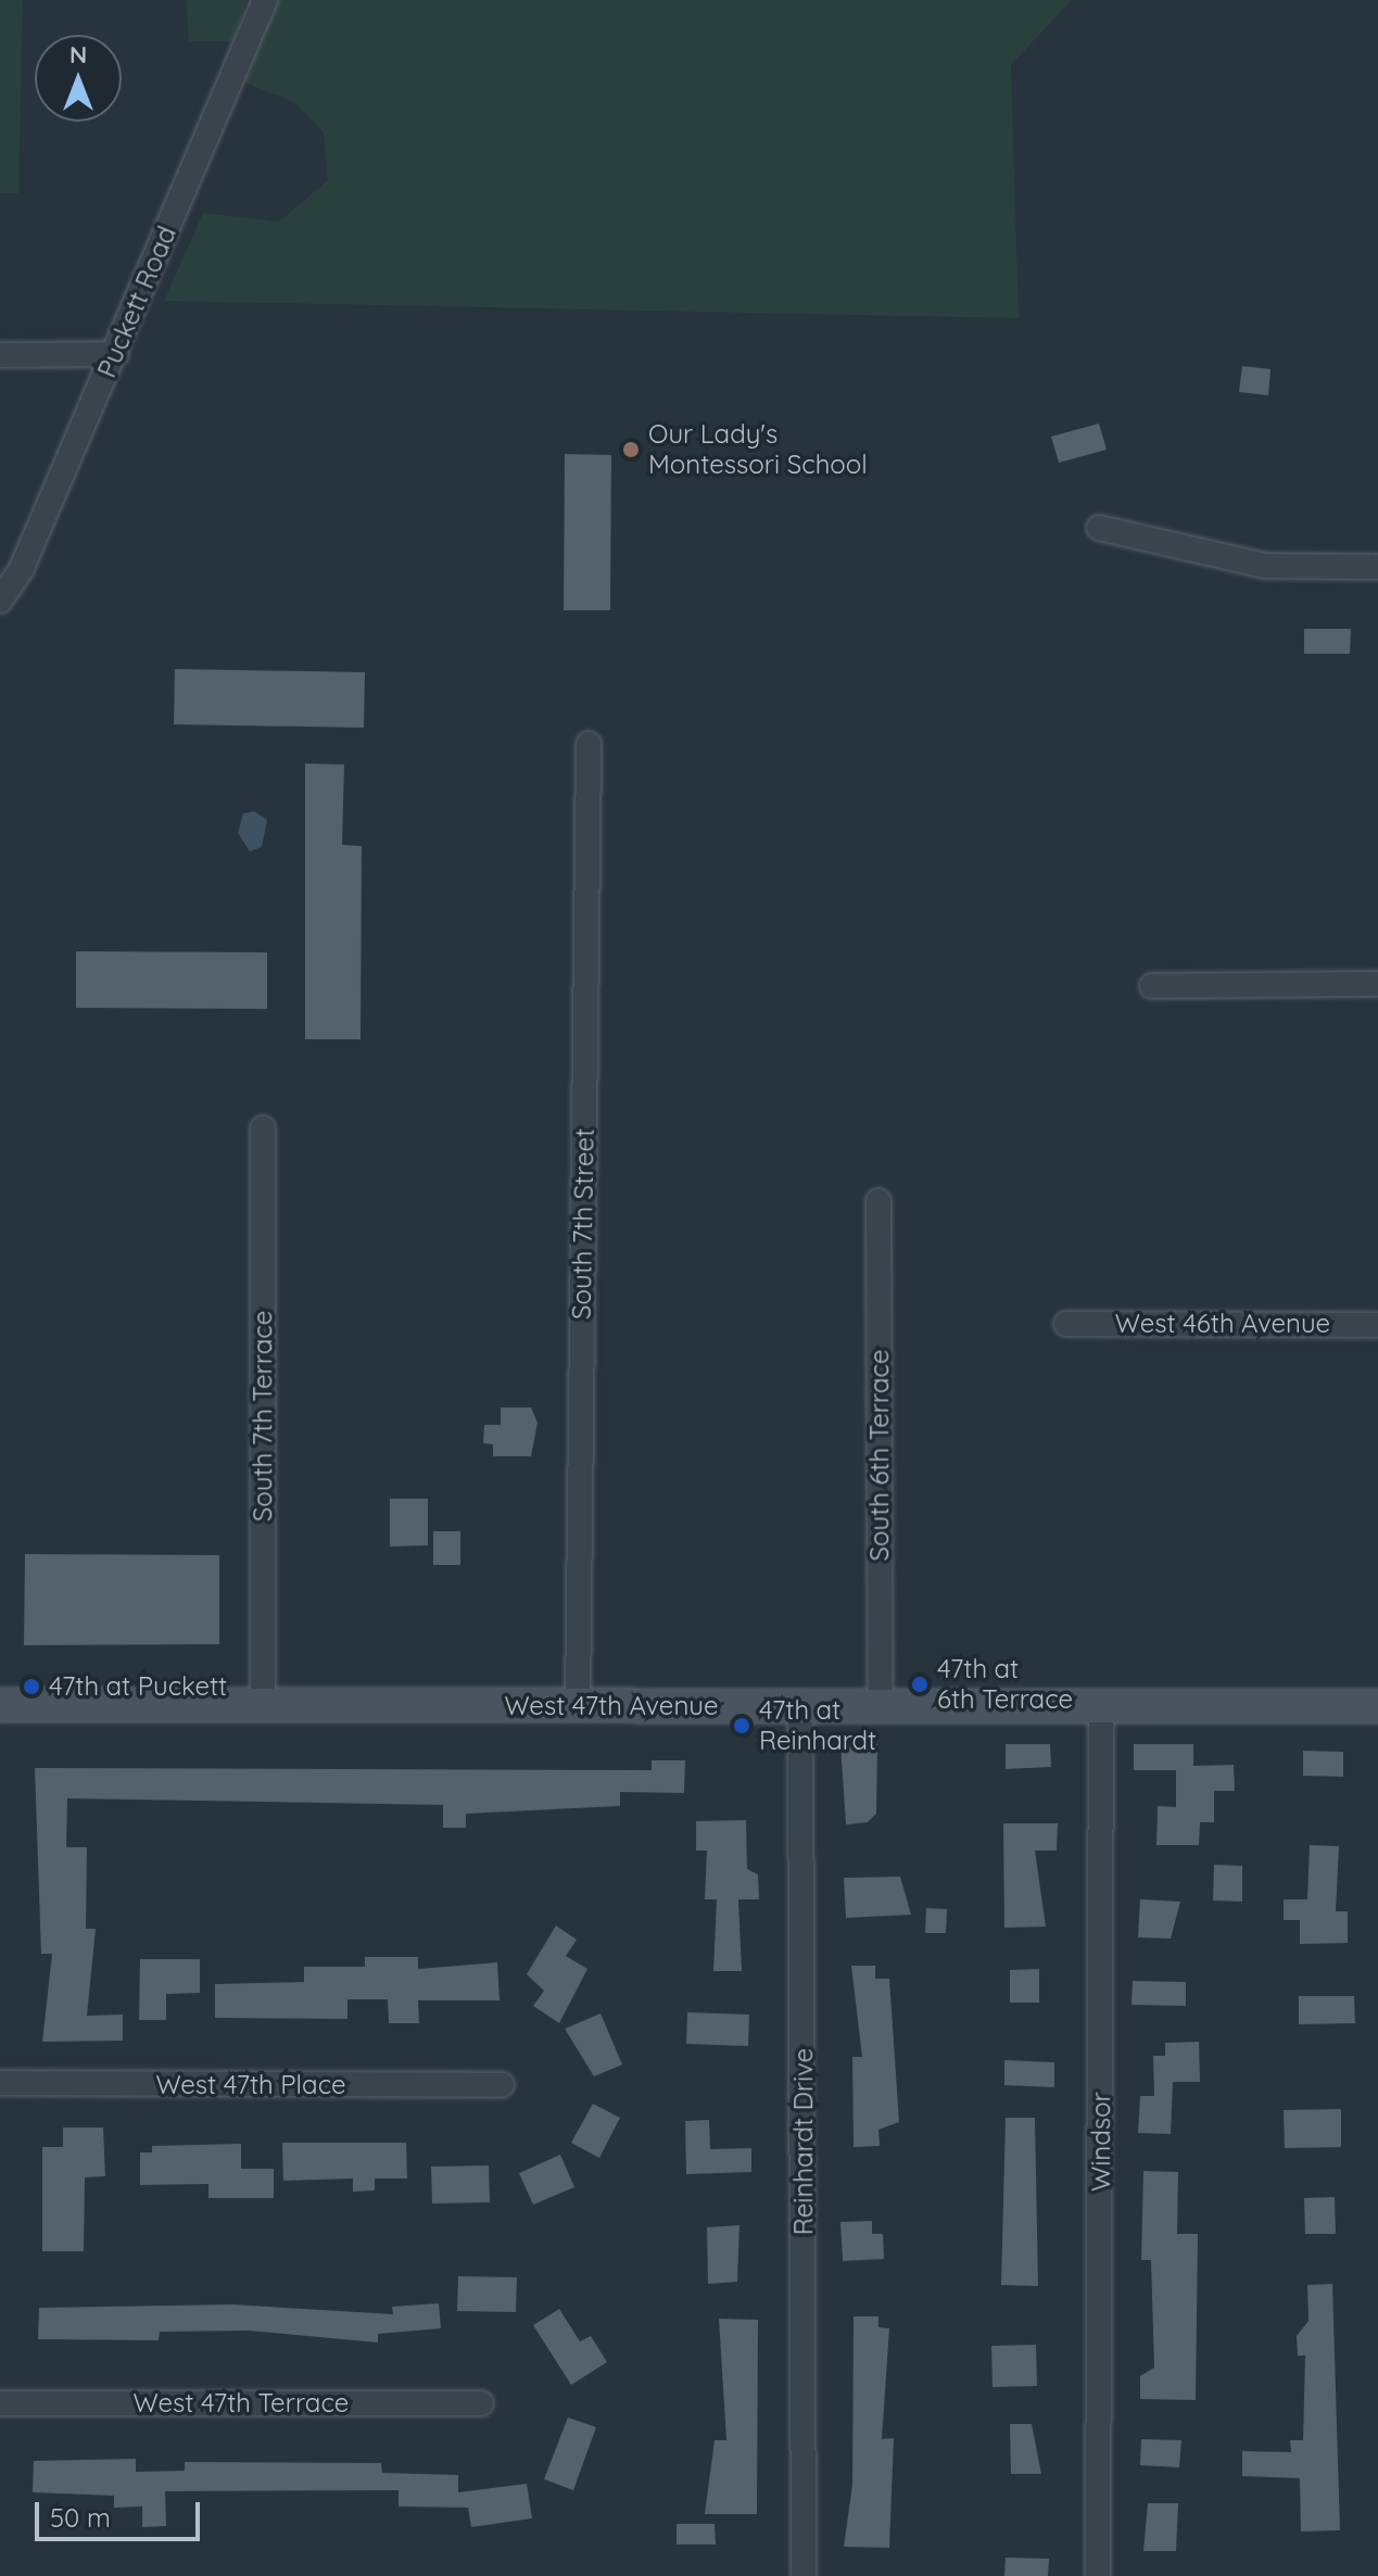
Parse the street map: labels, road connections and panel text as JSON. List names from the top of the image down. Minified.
{"streets":{"street":["Puckett Road","South 7th Street","West 46th Avenue","South 7th Terrace","South 6th Terrace","West 47th Avenue","West 47th Place","Reinhardt Drive","Windsor","West 47th Terrace"]},"crossings":[["South 7th Street","West 47th Avenue"],["South 7th Terrace","West 47th Avenue"],["South 6th Terrace","West 47th Avenue"],["West 47th Avenue","Reinhardt Drive"],["West 47th Avenue","Windsor"]],"places":["Our Lady's Montessori School","47th at 6th Terrace","47th at Puckett","47th at Reinhardt"],"scale_bar":"50 m","north":"top"}
